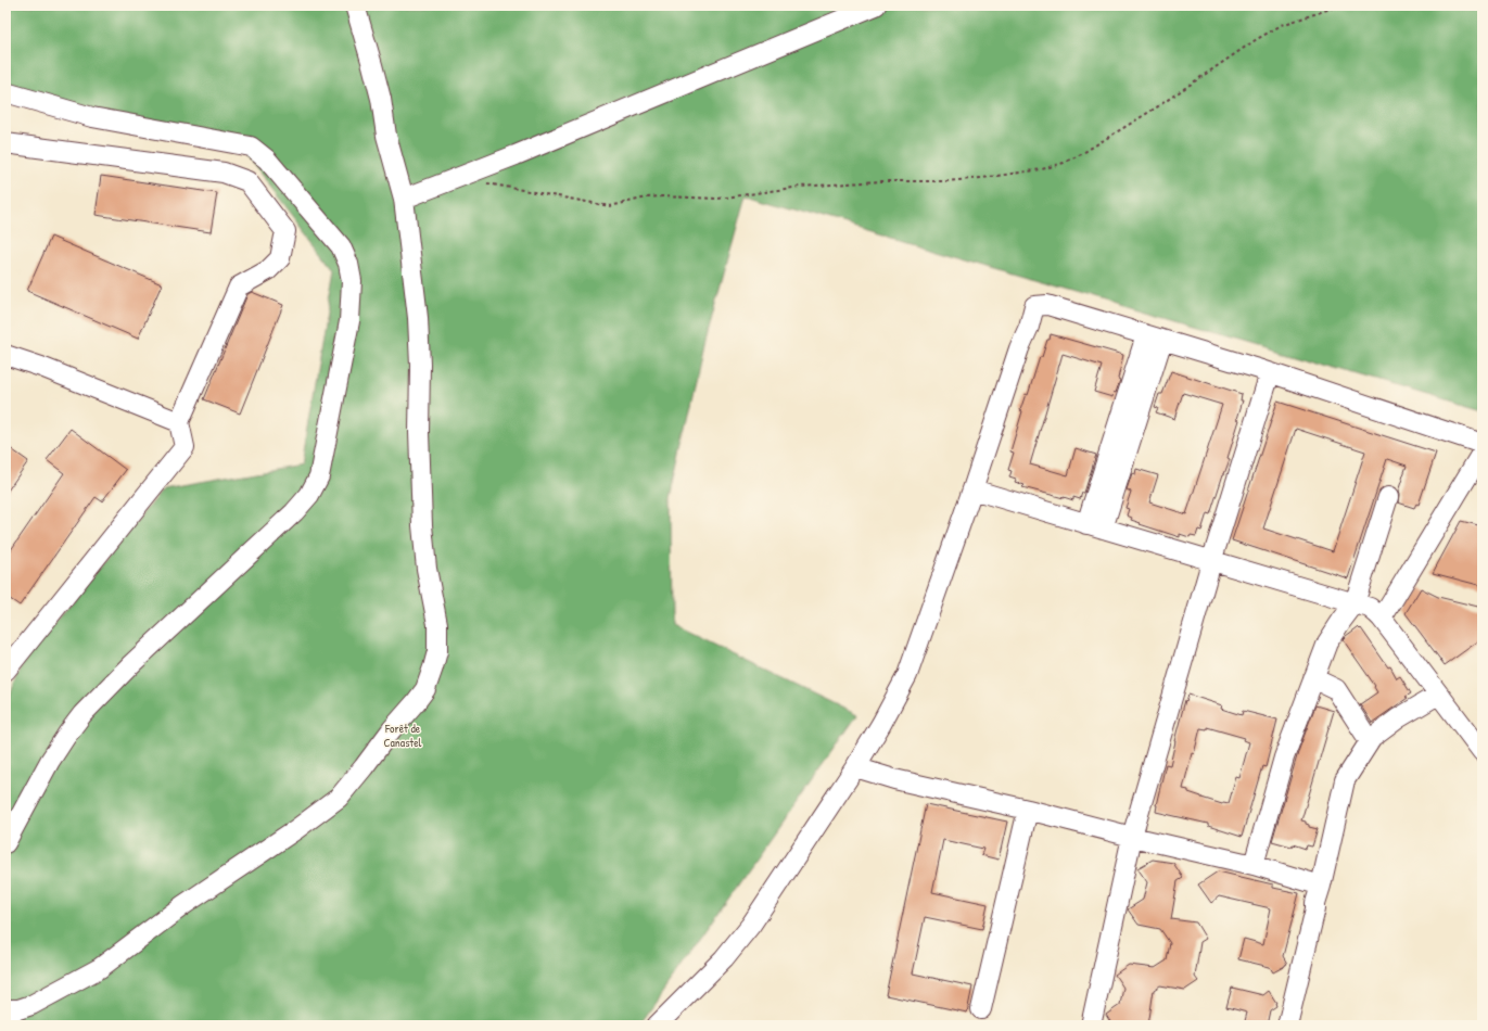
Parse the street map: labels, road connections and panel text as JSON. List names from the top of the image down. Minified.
{"parks":["Forêt de Canastel"]}
